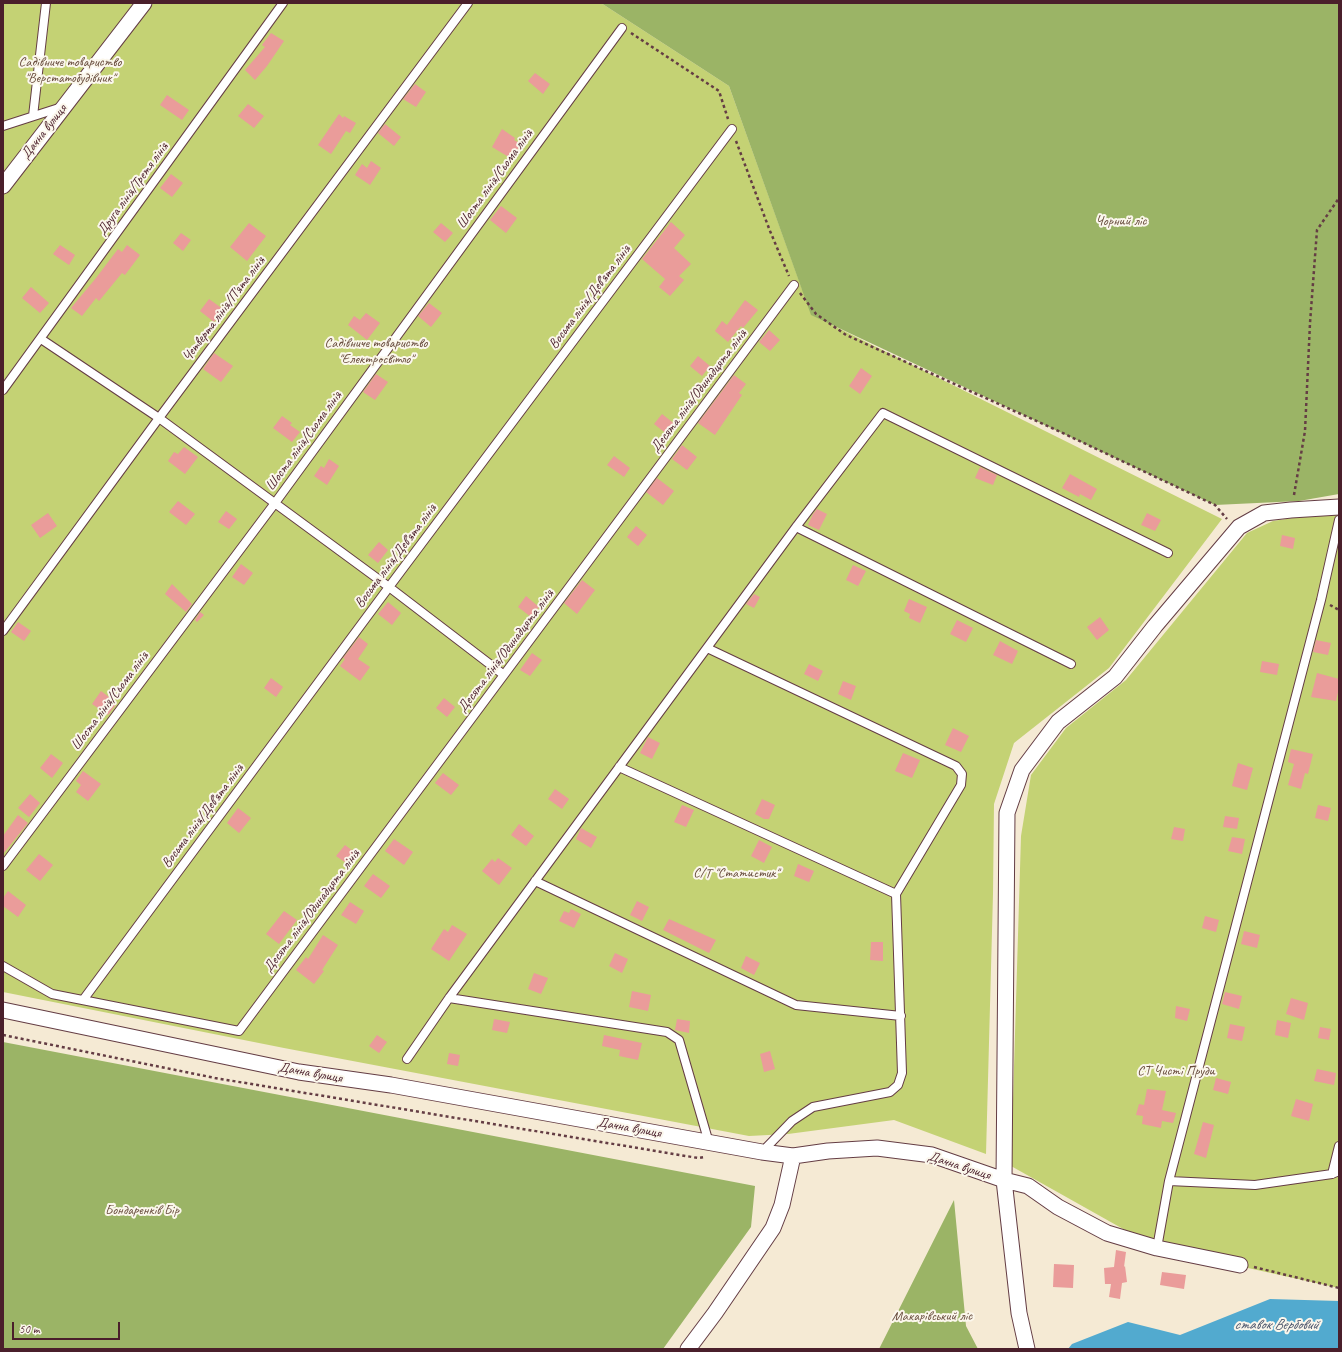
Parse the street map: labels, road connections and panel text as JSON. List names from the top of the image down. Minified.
{"streets":{"street":["Дачна вулиця"],"lane":["Шоста лінія/Сьома лінія","Друга лінія/Третя лінія","Восьма лінія/Дев'ята лінія","Четверта лінія/П'ята лінія","Десята лінія/Одинадцята лінія"]},"crossings":[["Восьма лінія/Дев'ята лінія","Десята лінія/Одинадцята лінія"]],"water":["ставок Вербовий"],"parks":["Садівниче товариство \"Верстатобудівник\"","Чорний ліс","Садівниче товариство \"Електросвітло\"","С/Т \"Статистик\"","СТ Чисті Пруди","Бондаренків Бір","Макарівський ліс"],"scale_bar":"50 m"}
